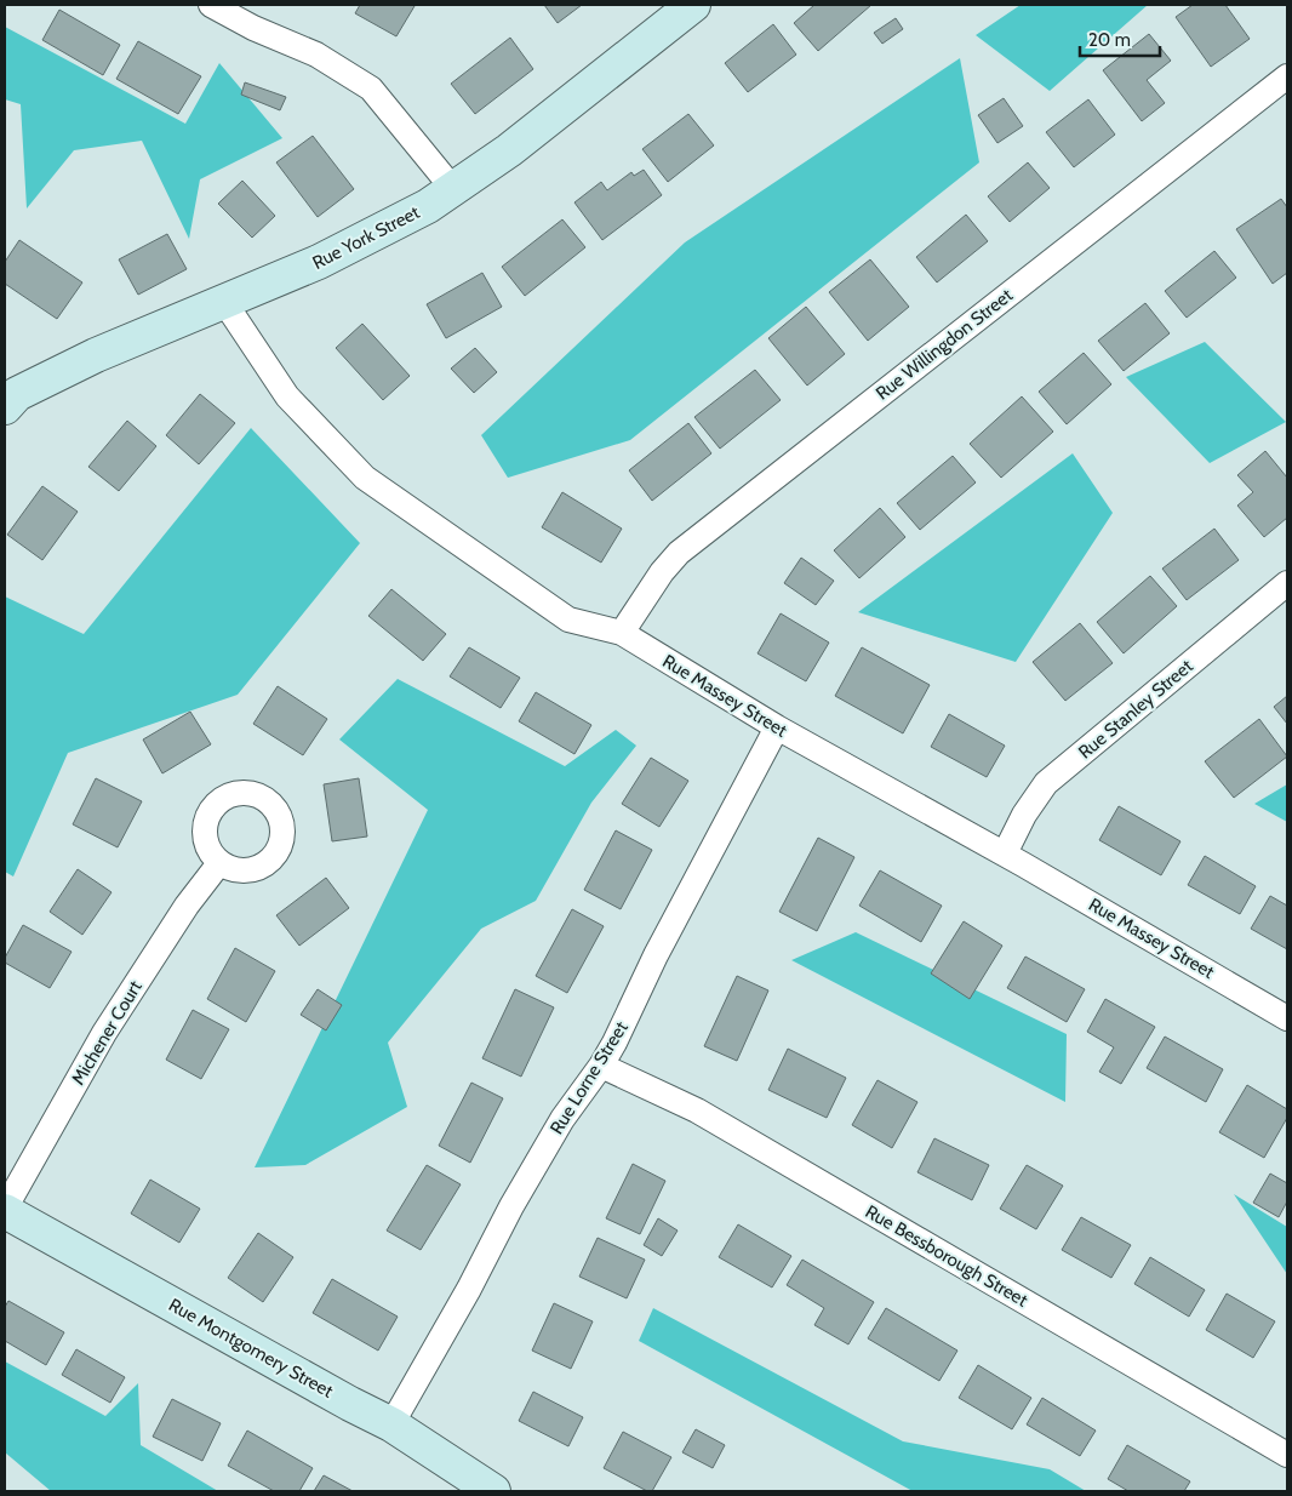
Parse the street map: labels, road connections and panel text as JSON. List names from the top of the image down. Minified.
{"streets":{"street":["Rue York Street","Rue Willingdon Street","Rue Massey Street","Rue Stanley Street","Michener Court","Rue Lorne Street","Rue Bessborough Street","Rue Montgomery Street"]},"crossings":[["Rue York Street","Rue Massey Street"],["Rue Willingdon Street","Rue Massey Street"],["Rue Massey Street","Rue Stanley Street"],["Rue Massey Street","Rue Lorne Street"],["Michener Court","Rue Montgomery Street"],["Rue Lorne Street","Rue Bessborough Street"],["Rue Lorne Street","Rue Montgomery Street"]],"scale_bar":"20 m"}
